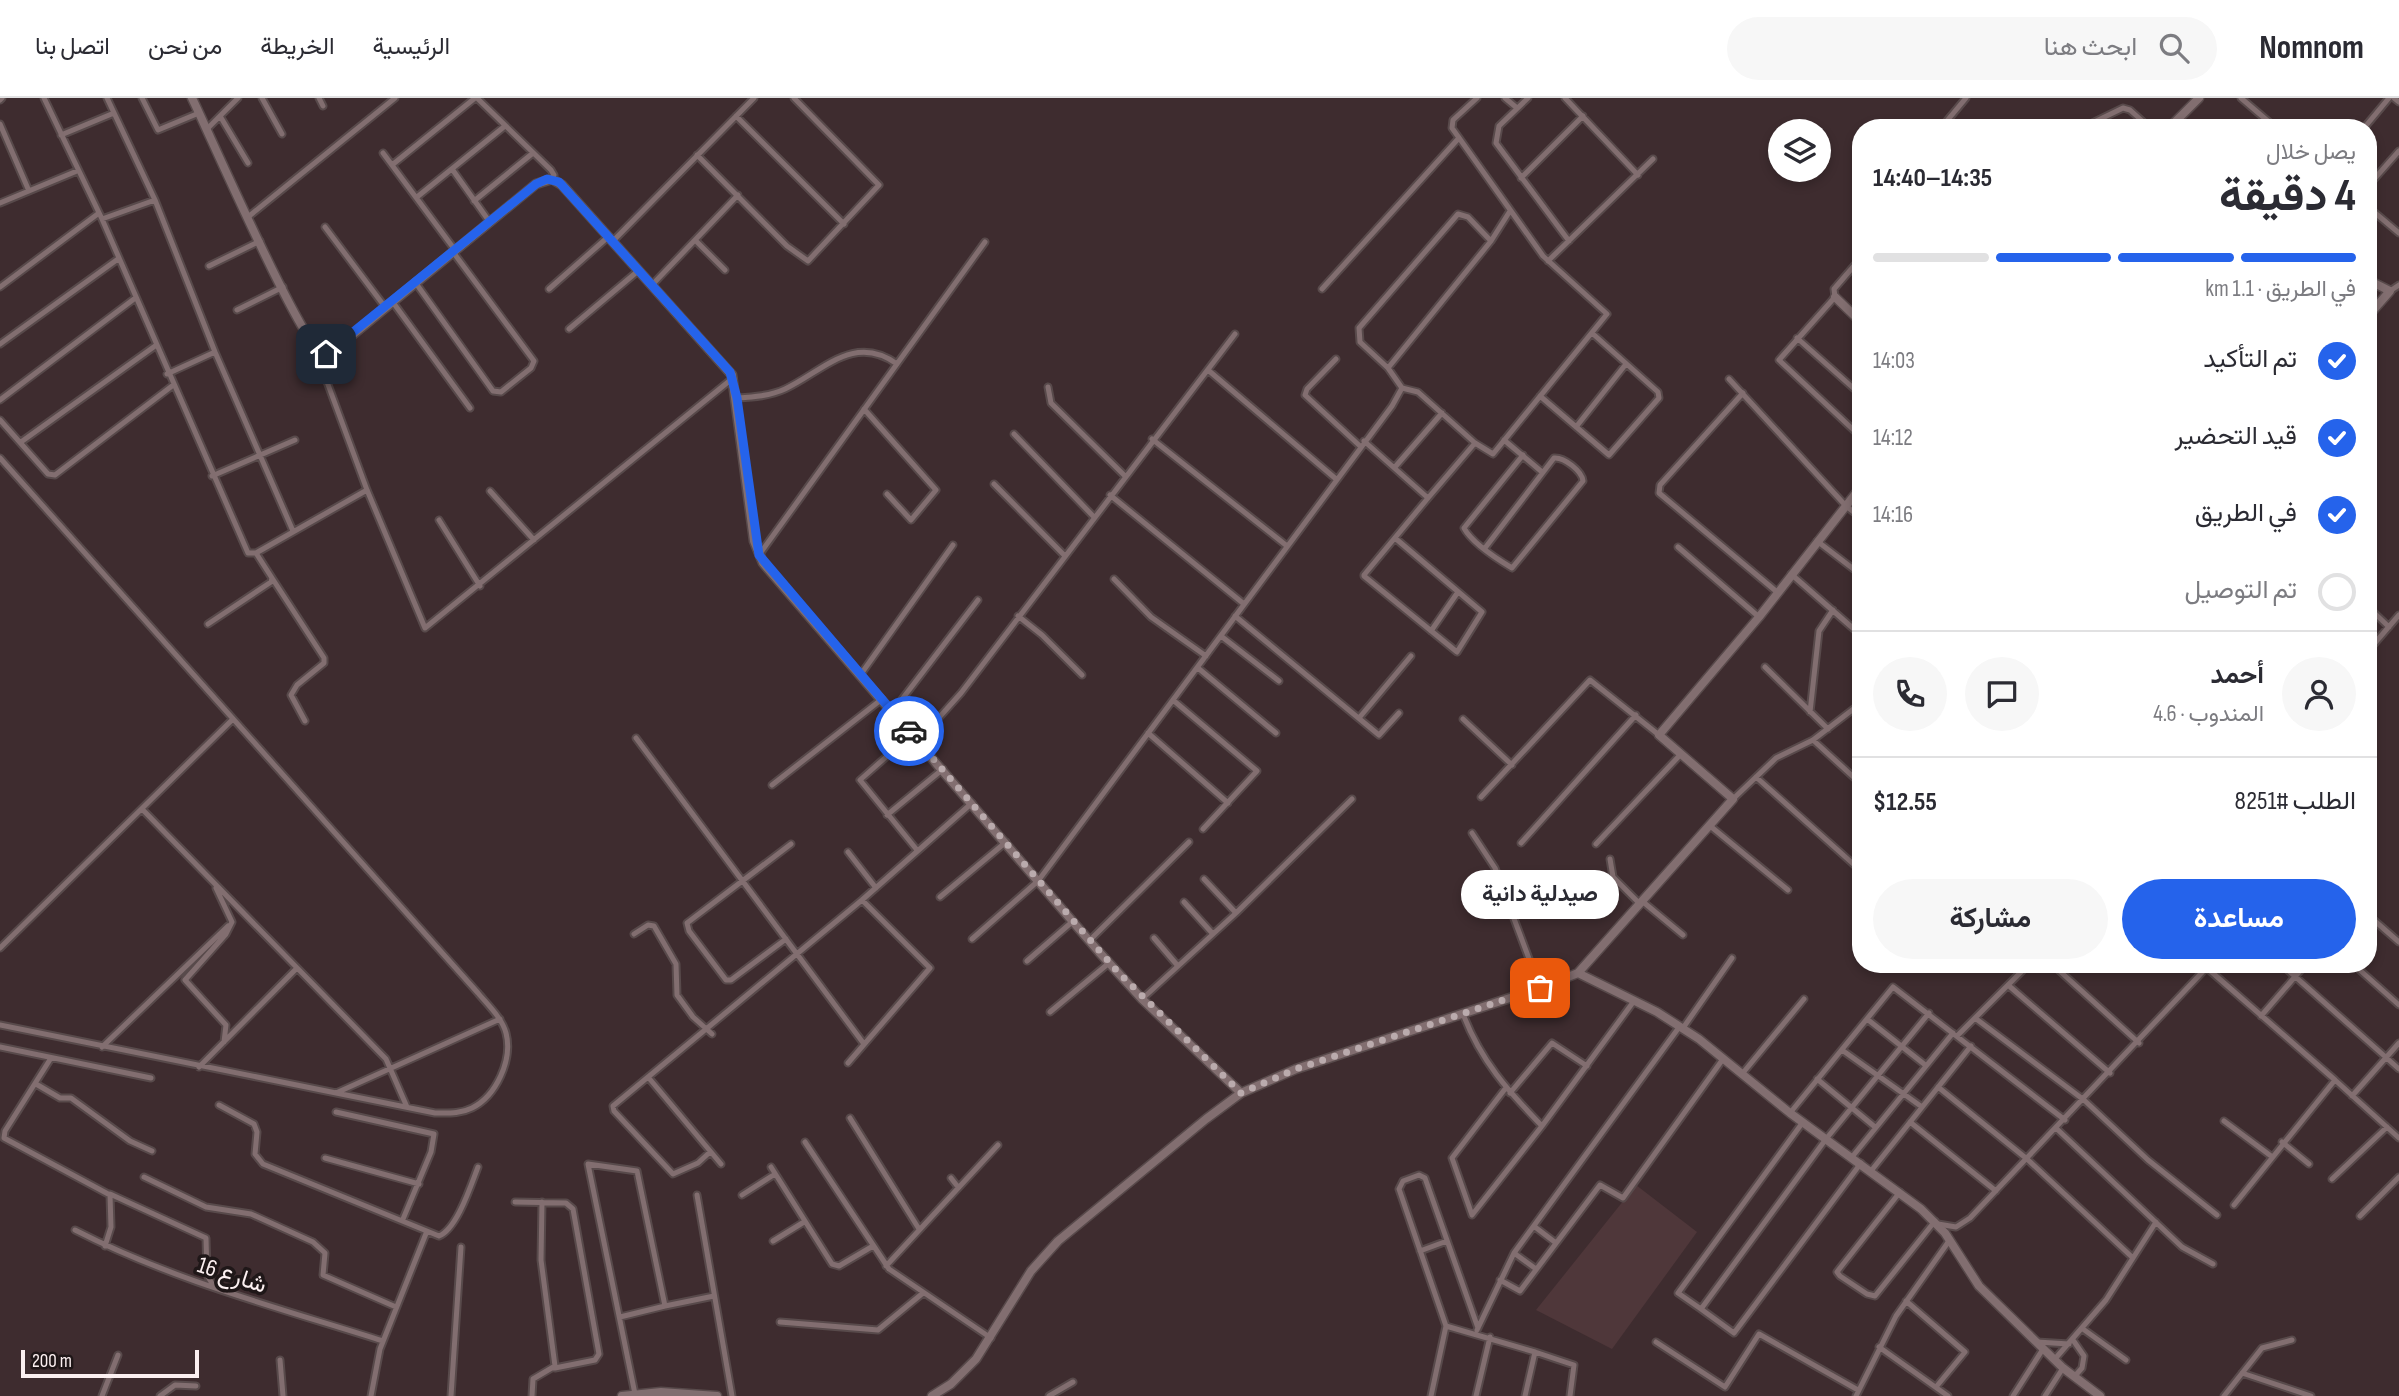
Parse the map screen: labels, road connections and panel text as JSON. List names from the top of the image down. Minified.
{"streets":{"street":["شارع 16"]},"places":["صيدلية دانية"],"scale_bar":"200 m","page":{"header":"Nomnom","search":"ابحث هنا","nav":["الرئيسية","الخريطة","من نحن","اتصل بنا"],"heading":["4 دقيقة","يصل خلال","14:35–14:40"],"panel":["أحمد","المندوب · 4.6","الطلب #8251","$12.55"],"bar":"في الطريق · 1.1 km","list":[["تم التأكيد","14:03"],["قيد التحضير","14:12"],["في الطريق","14:16"],"تم التوصيل"],"buttons":["مساعدة","مشاركة"],"bubble":"صيدلية دانية","scale":"200 m"}}
